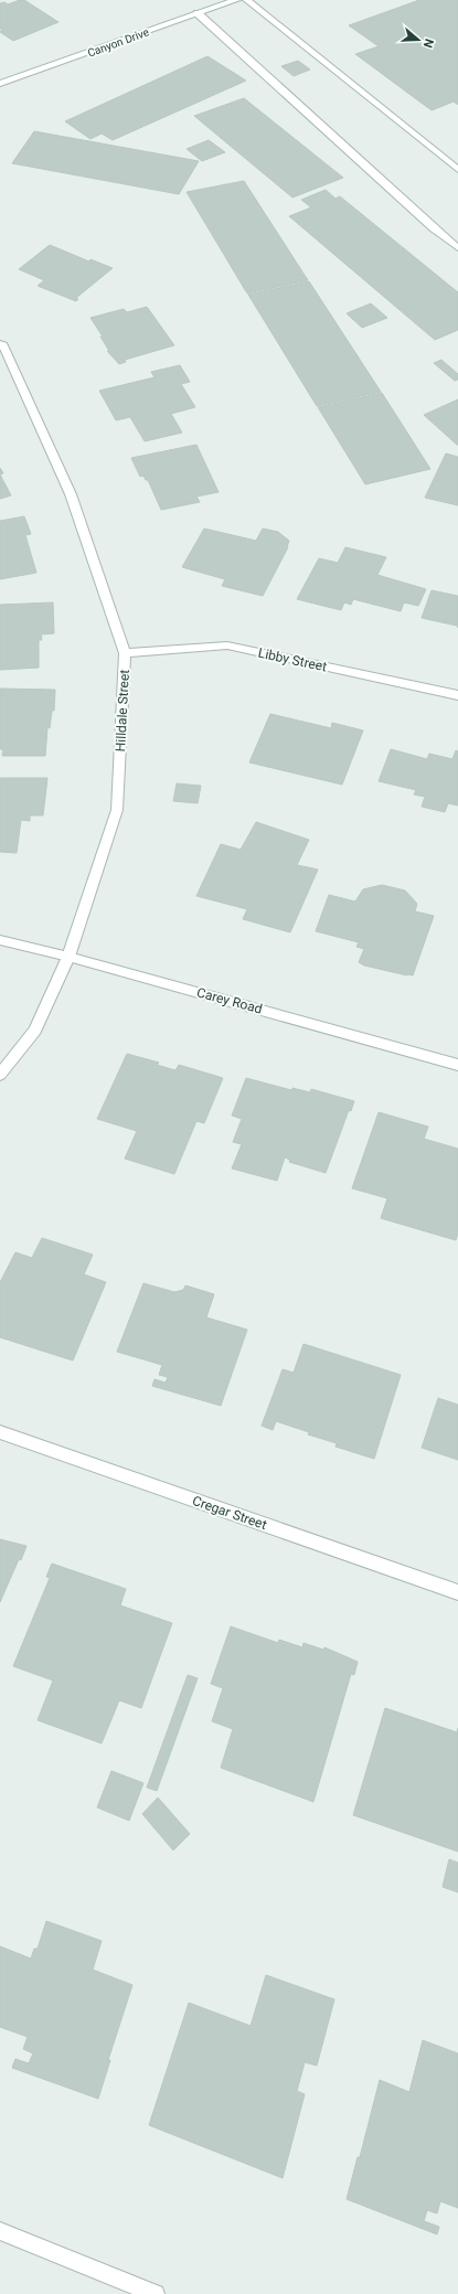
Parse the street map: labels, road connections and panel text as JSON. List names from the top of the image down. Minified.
{"streets":{"street":["Canyon Drive","Libby Street","Hilldale Street","Carey Road","Cregar Street"]},"crossings":[["Libby Street","Hilldale Street"],["Hilldale Street","Carey Road"]],"north":"right"}
